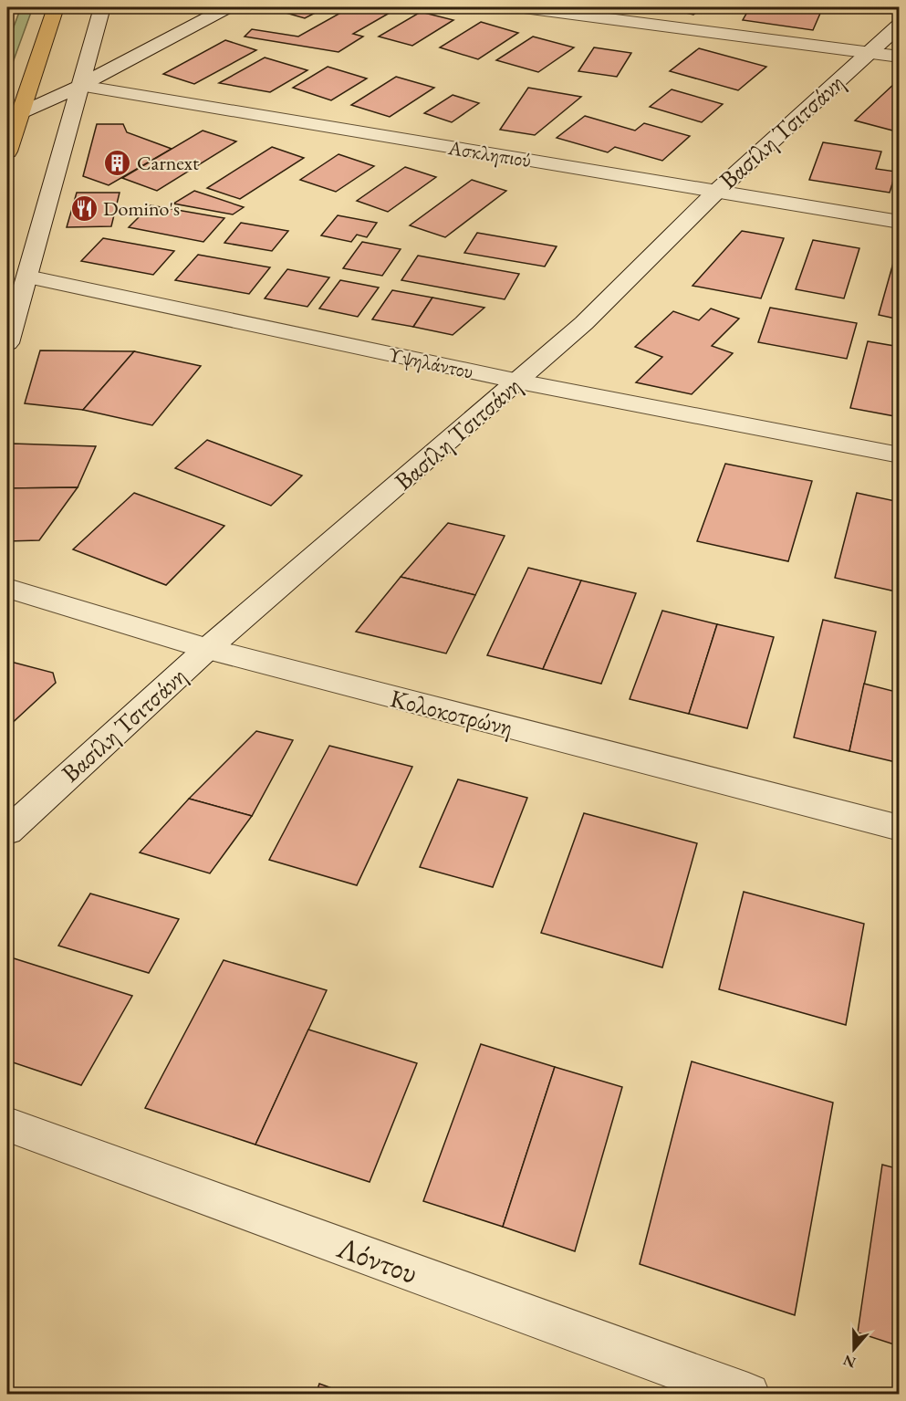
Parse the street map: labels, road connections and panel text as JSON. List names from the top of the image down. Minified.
{"streets":{"street":["Βασίλη Τσιτσάνη","Ασκληπιού","Υψηλάντου","Κολοκοτρώνη","Λόντου"]},"crossings":[["Βασίλη Τσιτσάνη","Ασκληπιού"],["Βασίλη Τσιτσάνη","Υψηλάντου"],["Βασίλη Τσιτσάνη","Κολοκοτρώνη"]],"places":{"building":["Carnext"],"restaurant":["Domino's"]},"north":"bottom"}
